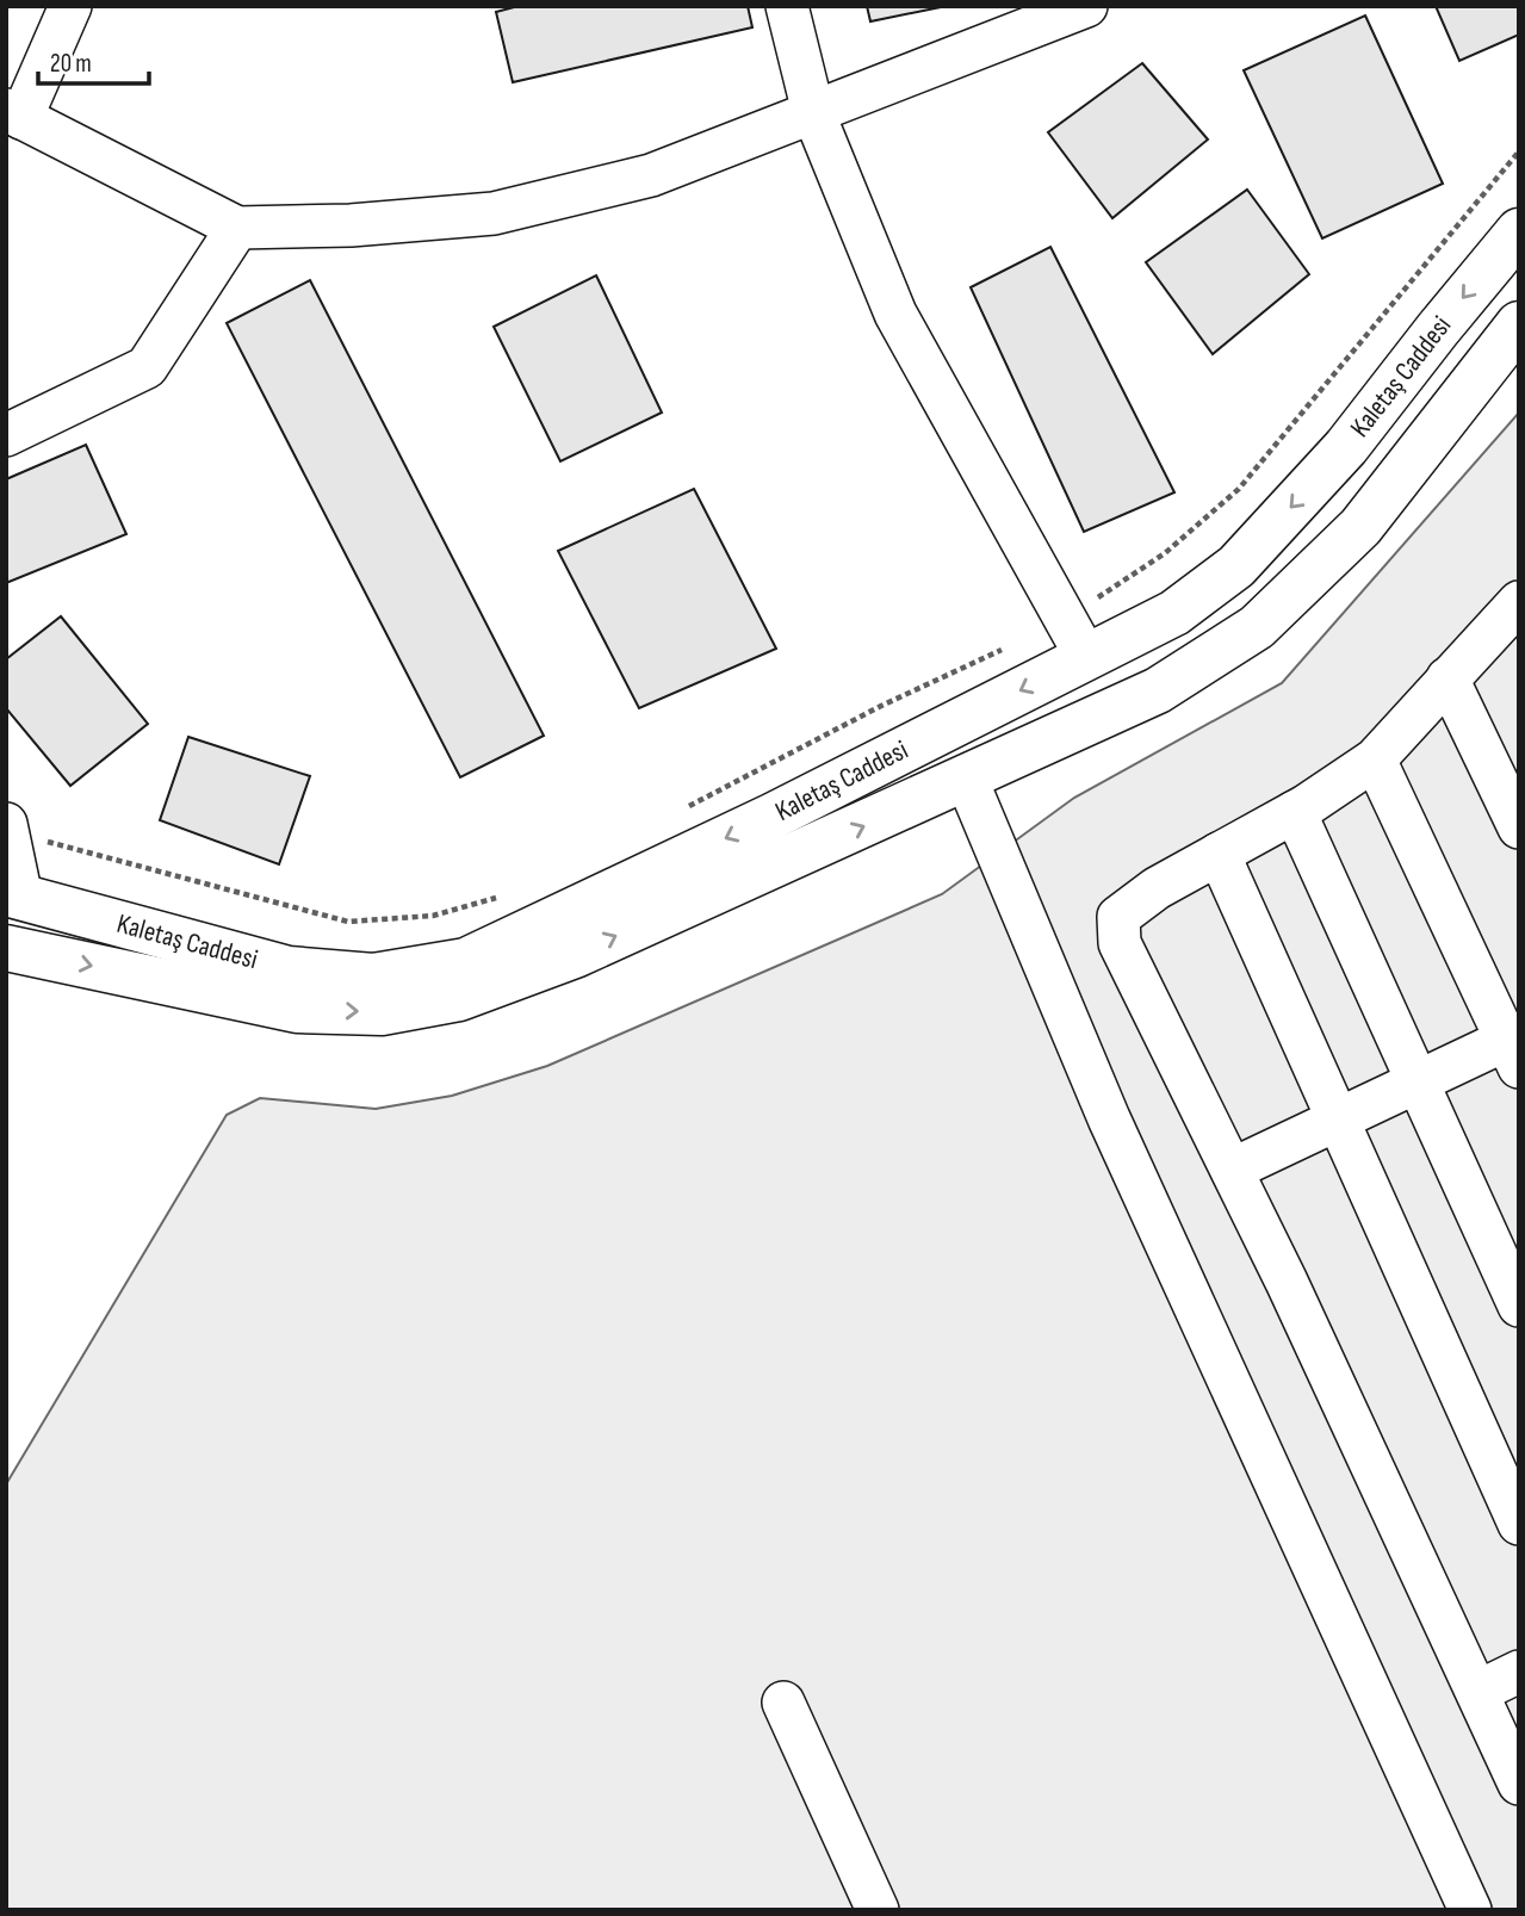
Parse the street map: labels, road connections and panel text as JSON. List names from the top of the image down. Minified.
{"streets":{"main road":["Kaletaş Caddesi"]},"scale_bar":"20 m"}
